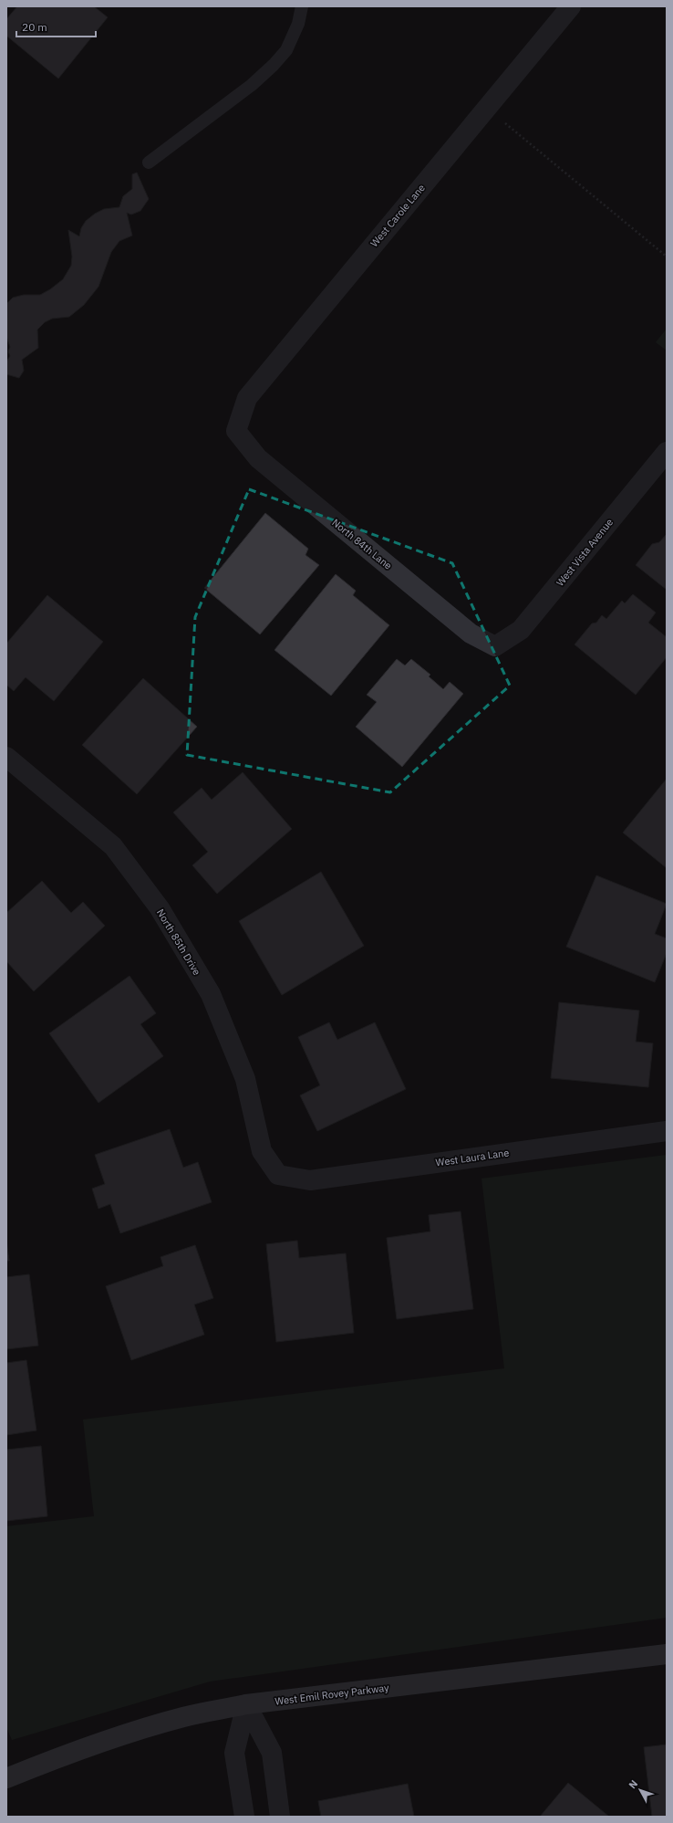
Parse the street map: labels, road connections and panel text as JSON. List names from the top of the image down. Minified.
{"streets":{"street":["West Carole Lane","North 84th Lane","West Vista Avenue","North 85th Drive","West Laura Lane","West Emil Rovey Parkway"]},"crossings":[["West Carole Lane","North 84th Lane"],["North 84th Lane","West Vista Avenue"],["North 85th Drive","West Laura Lane"]],"scale_bar":"20 m","north":"top left"}
